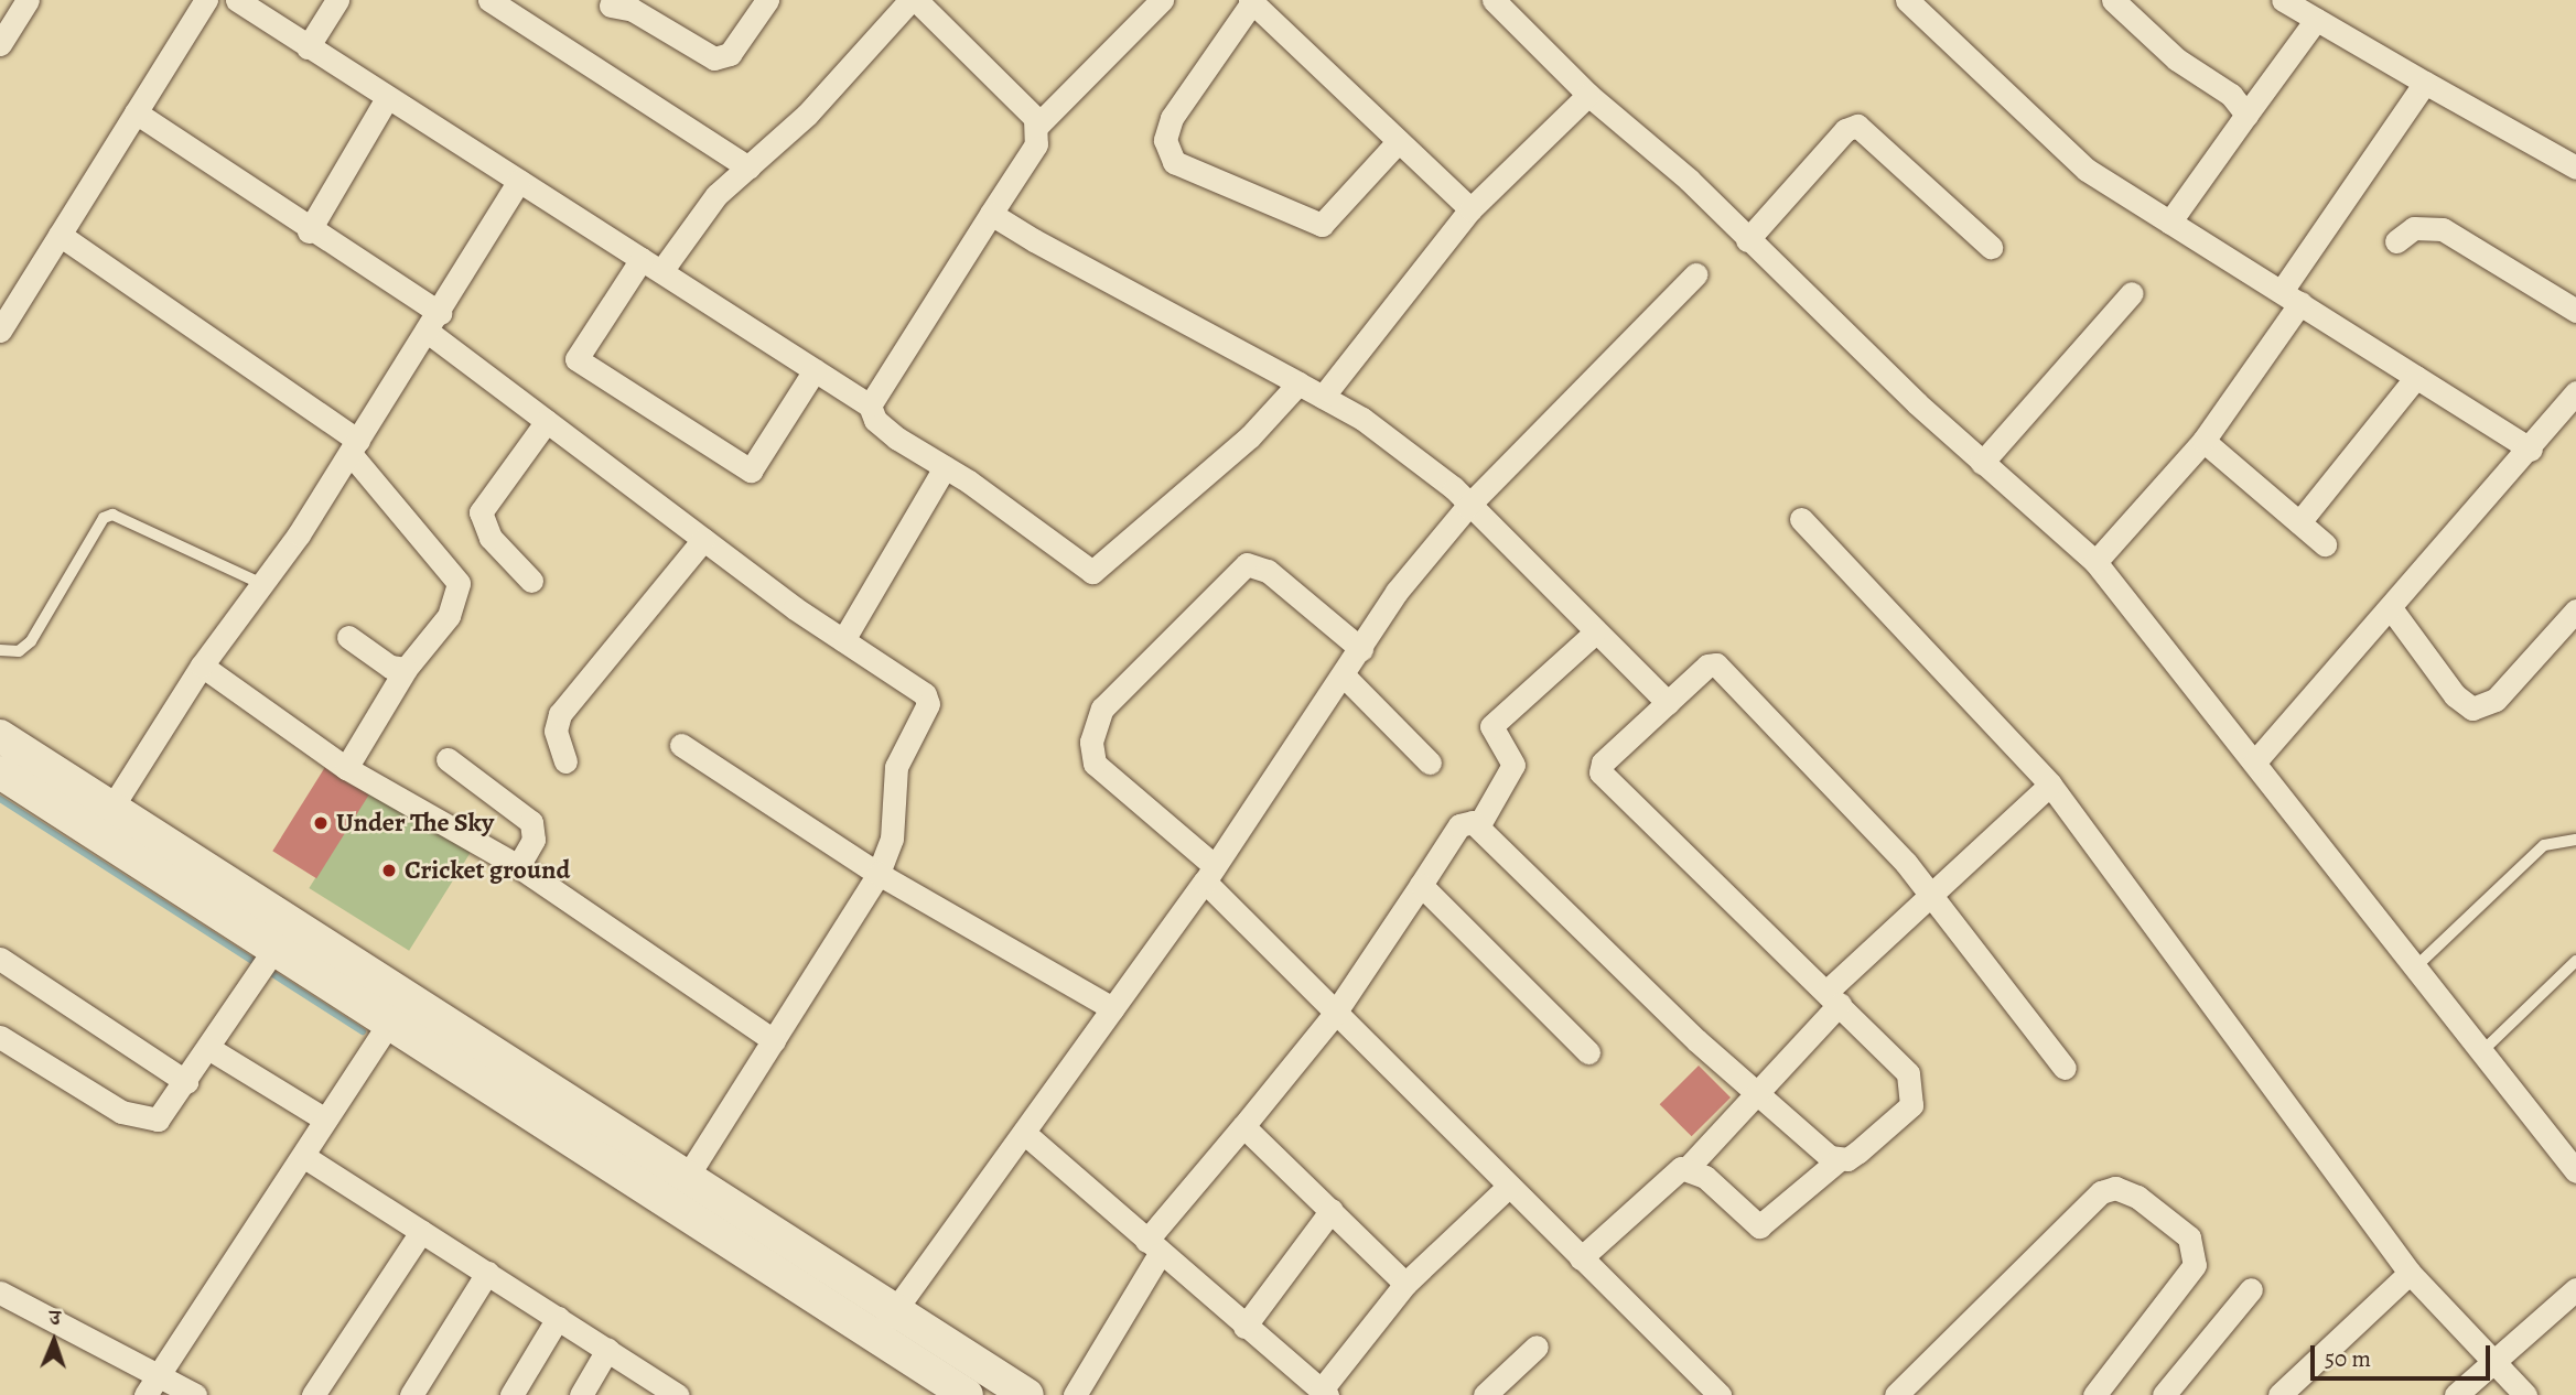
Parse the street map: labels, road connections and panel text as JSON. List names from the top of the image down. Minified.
{"places":["Under The Sky","Cricket ground"],"scale_bar":"50 m","north":"top"}
